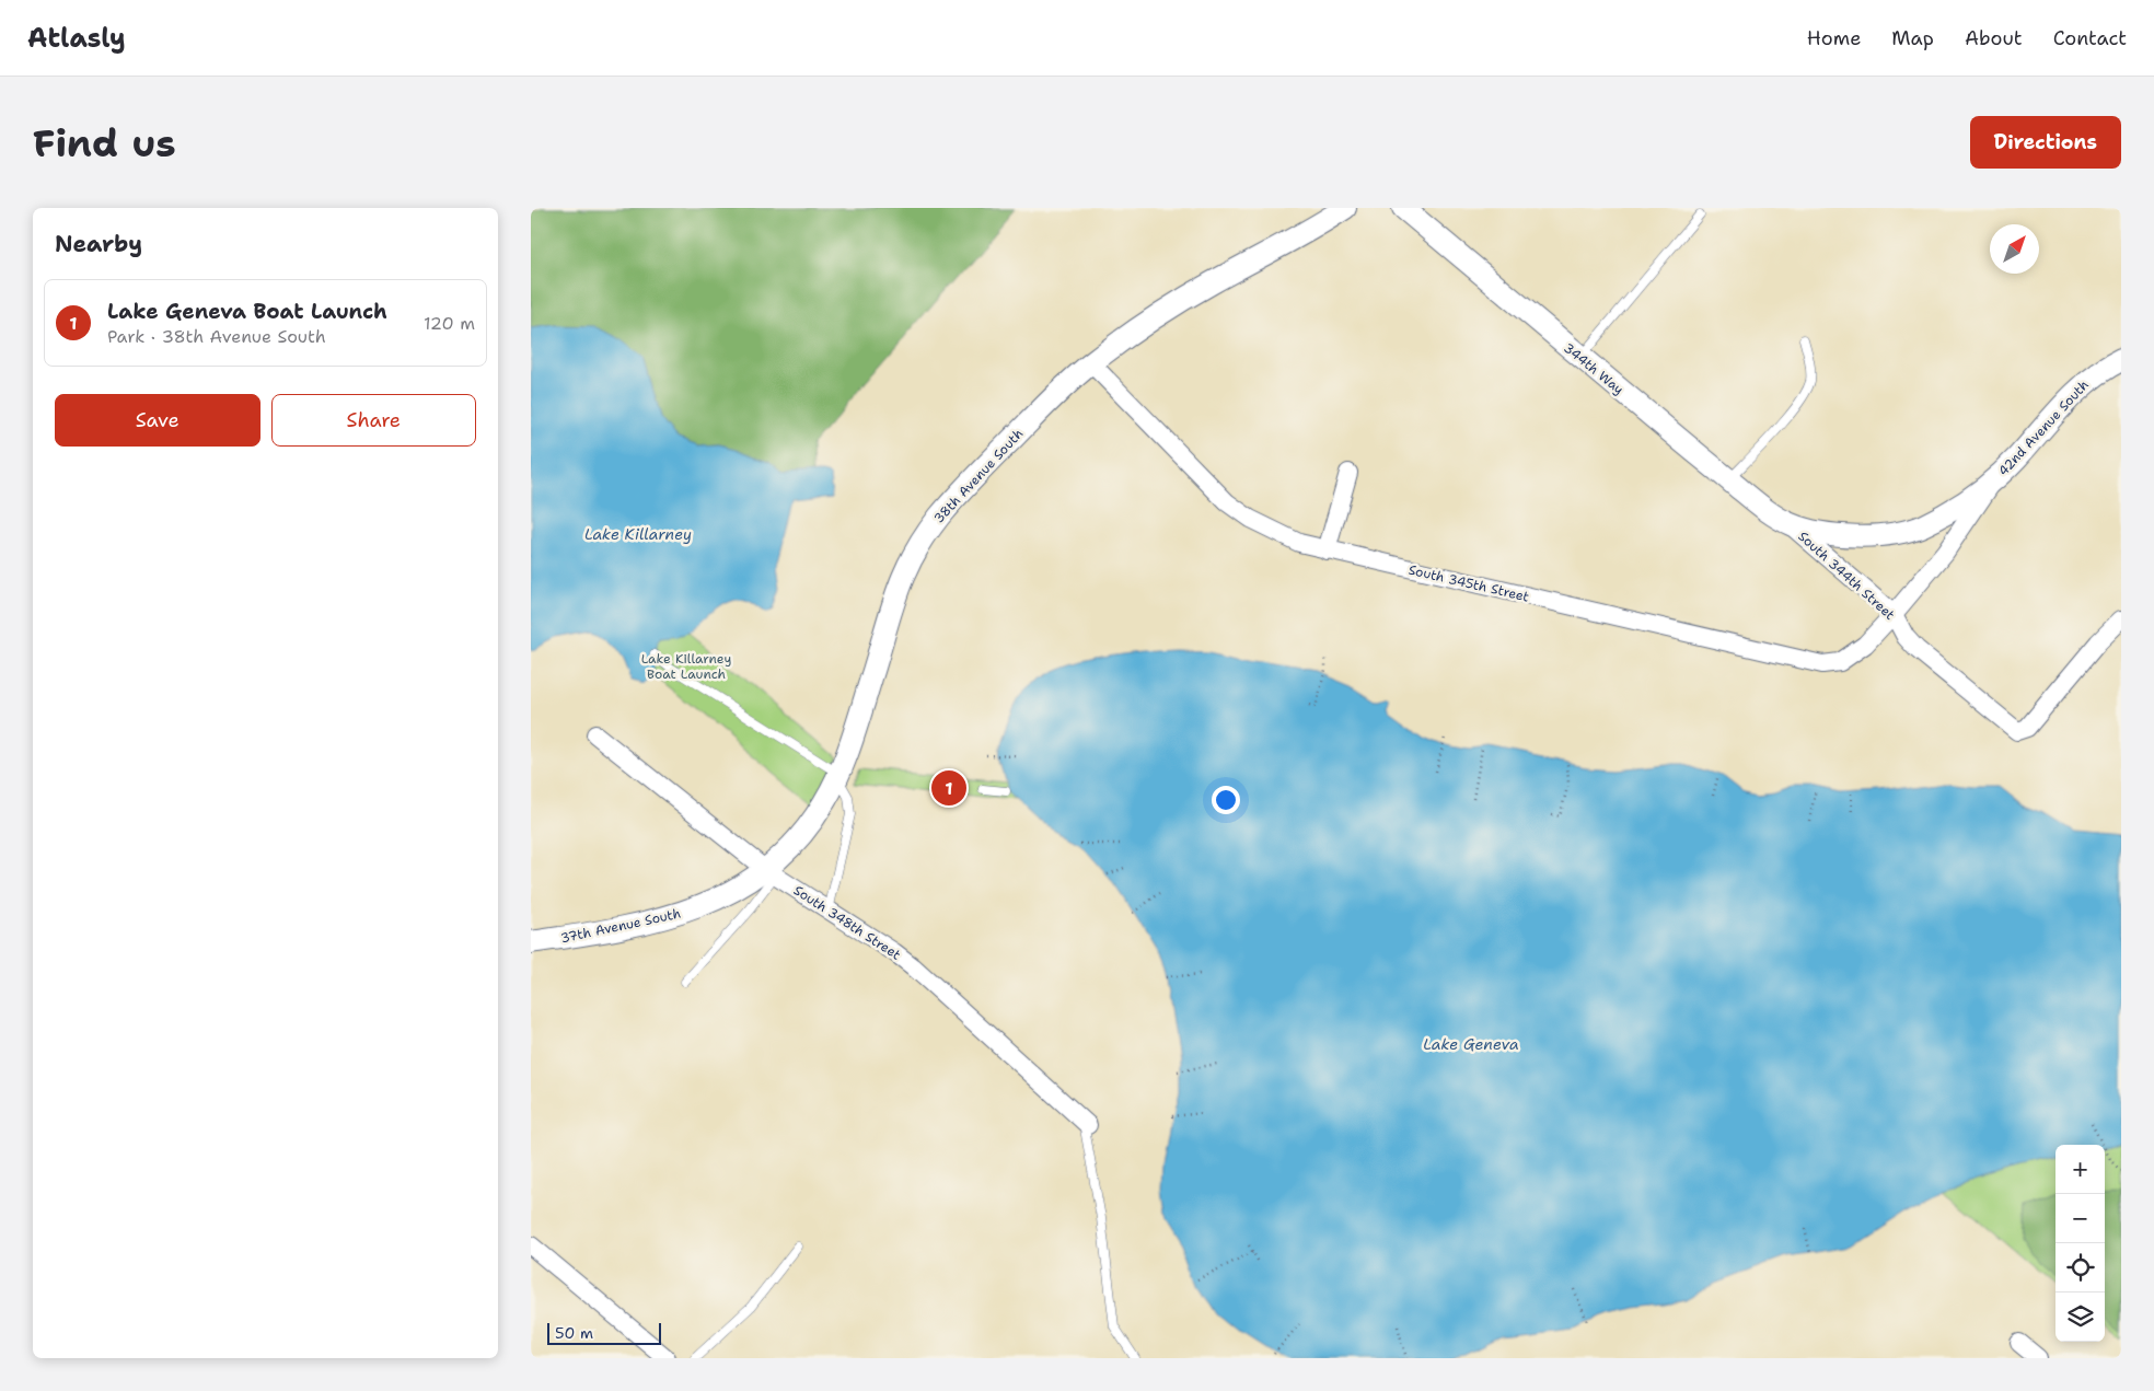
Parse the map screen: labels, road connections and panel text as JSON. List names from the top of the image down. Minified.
{"streets":{"street":["344th Way","42nd Avenue South","38th Avenue South","South 344th Street","South 345th Street","South 348th Street","37th Avenue South"]},"crossings":[["344th Way","42nd Avenue South"],["344th Way","South 344th Street"],["42nd Avenue South","South 344th Street"],["42nd Avenue South","South 345th Street"],["38th Avenue South","South 345th Street"],["38th Avenue South","South 348th Street"],["38th Avenue South","37th Avenue South"],["South 344th Street","South 345th Street"],["South 348th Street","37th Avenue South"]],"water":["Lake Killarney","Lake Geneva"],"parks":["Lake Killarney Boat Launch"],"scale_bar":"50 m","north":"top right","page":{"header":"Atlasly","nav":["Home","Map","About","Contact"],"buttons":["Directions",["Save","Share"]],"title":"Find us","heading":"Nearby","list":[{"mark":"1","name":"Lake Geneva Boat Launch","note":"Park · 38th Avenue South","value":"120 m"}],"pins":"1","map_buttons":["+","−"],"scale":"50 m"}}
